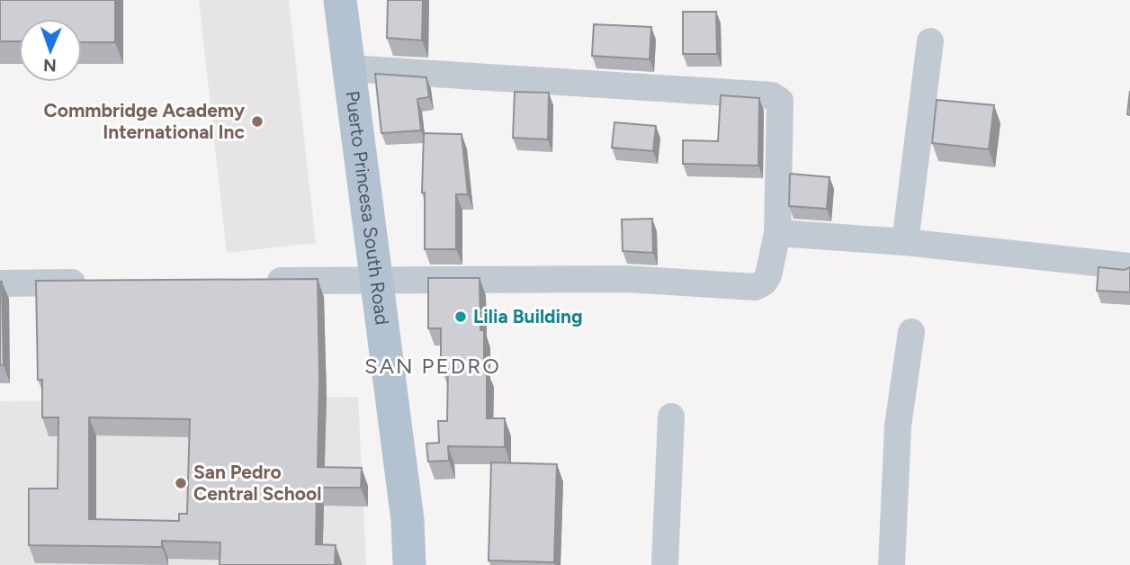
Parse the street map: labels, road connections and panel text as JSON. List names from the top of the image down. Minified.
{"streets":{"main road":["Puerto Princesa South Road"]},"districts":["SAN PEDRO"],"places":["Commbridge Academy International Inc","Lilia Building","San Pedro Central School"],"north":"bottom"}
